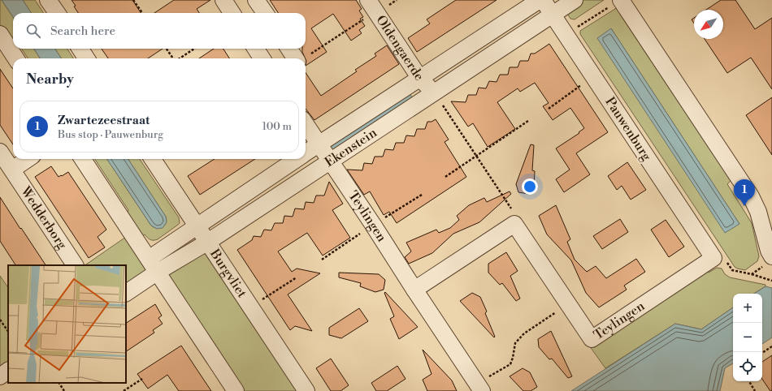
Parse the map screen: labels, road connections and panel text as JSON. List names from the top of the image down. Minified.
{"streets":{"street":["Oldengaerde","Pauwenburg","Ekenstein","Teylingen","Wedderborg","Burgvliet"]},"crossings":[["Oldengaerde","Ekenstein"],["Pauwenburg","Ekenstein"],["Pauwenburg","Teylingen"],["Ekenstein","Teylingen"],["Ekenstein","Burgvliet"]],"north":"bottom left","page":{"search":"Search here","heading":"Nearby","list":[{"mark":"1","name":"Zwartezeestraat","note":"Bus stop · Pauwenburg","value":"100 m"}],"pins":"1","map_buttons":["+","−"]}}
